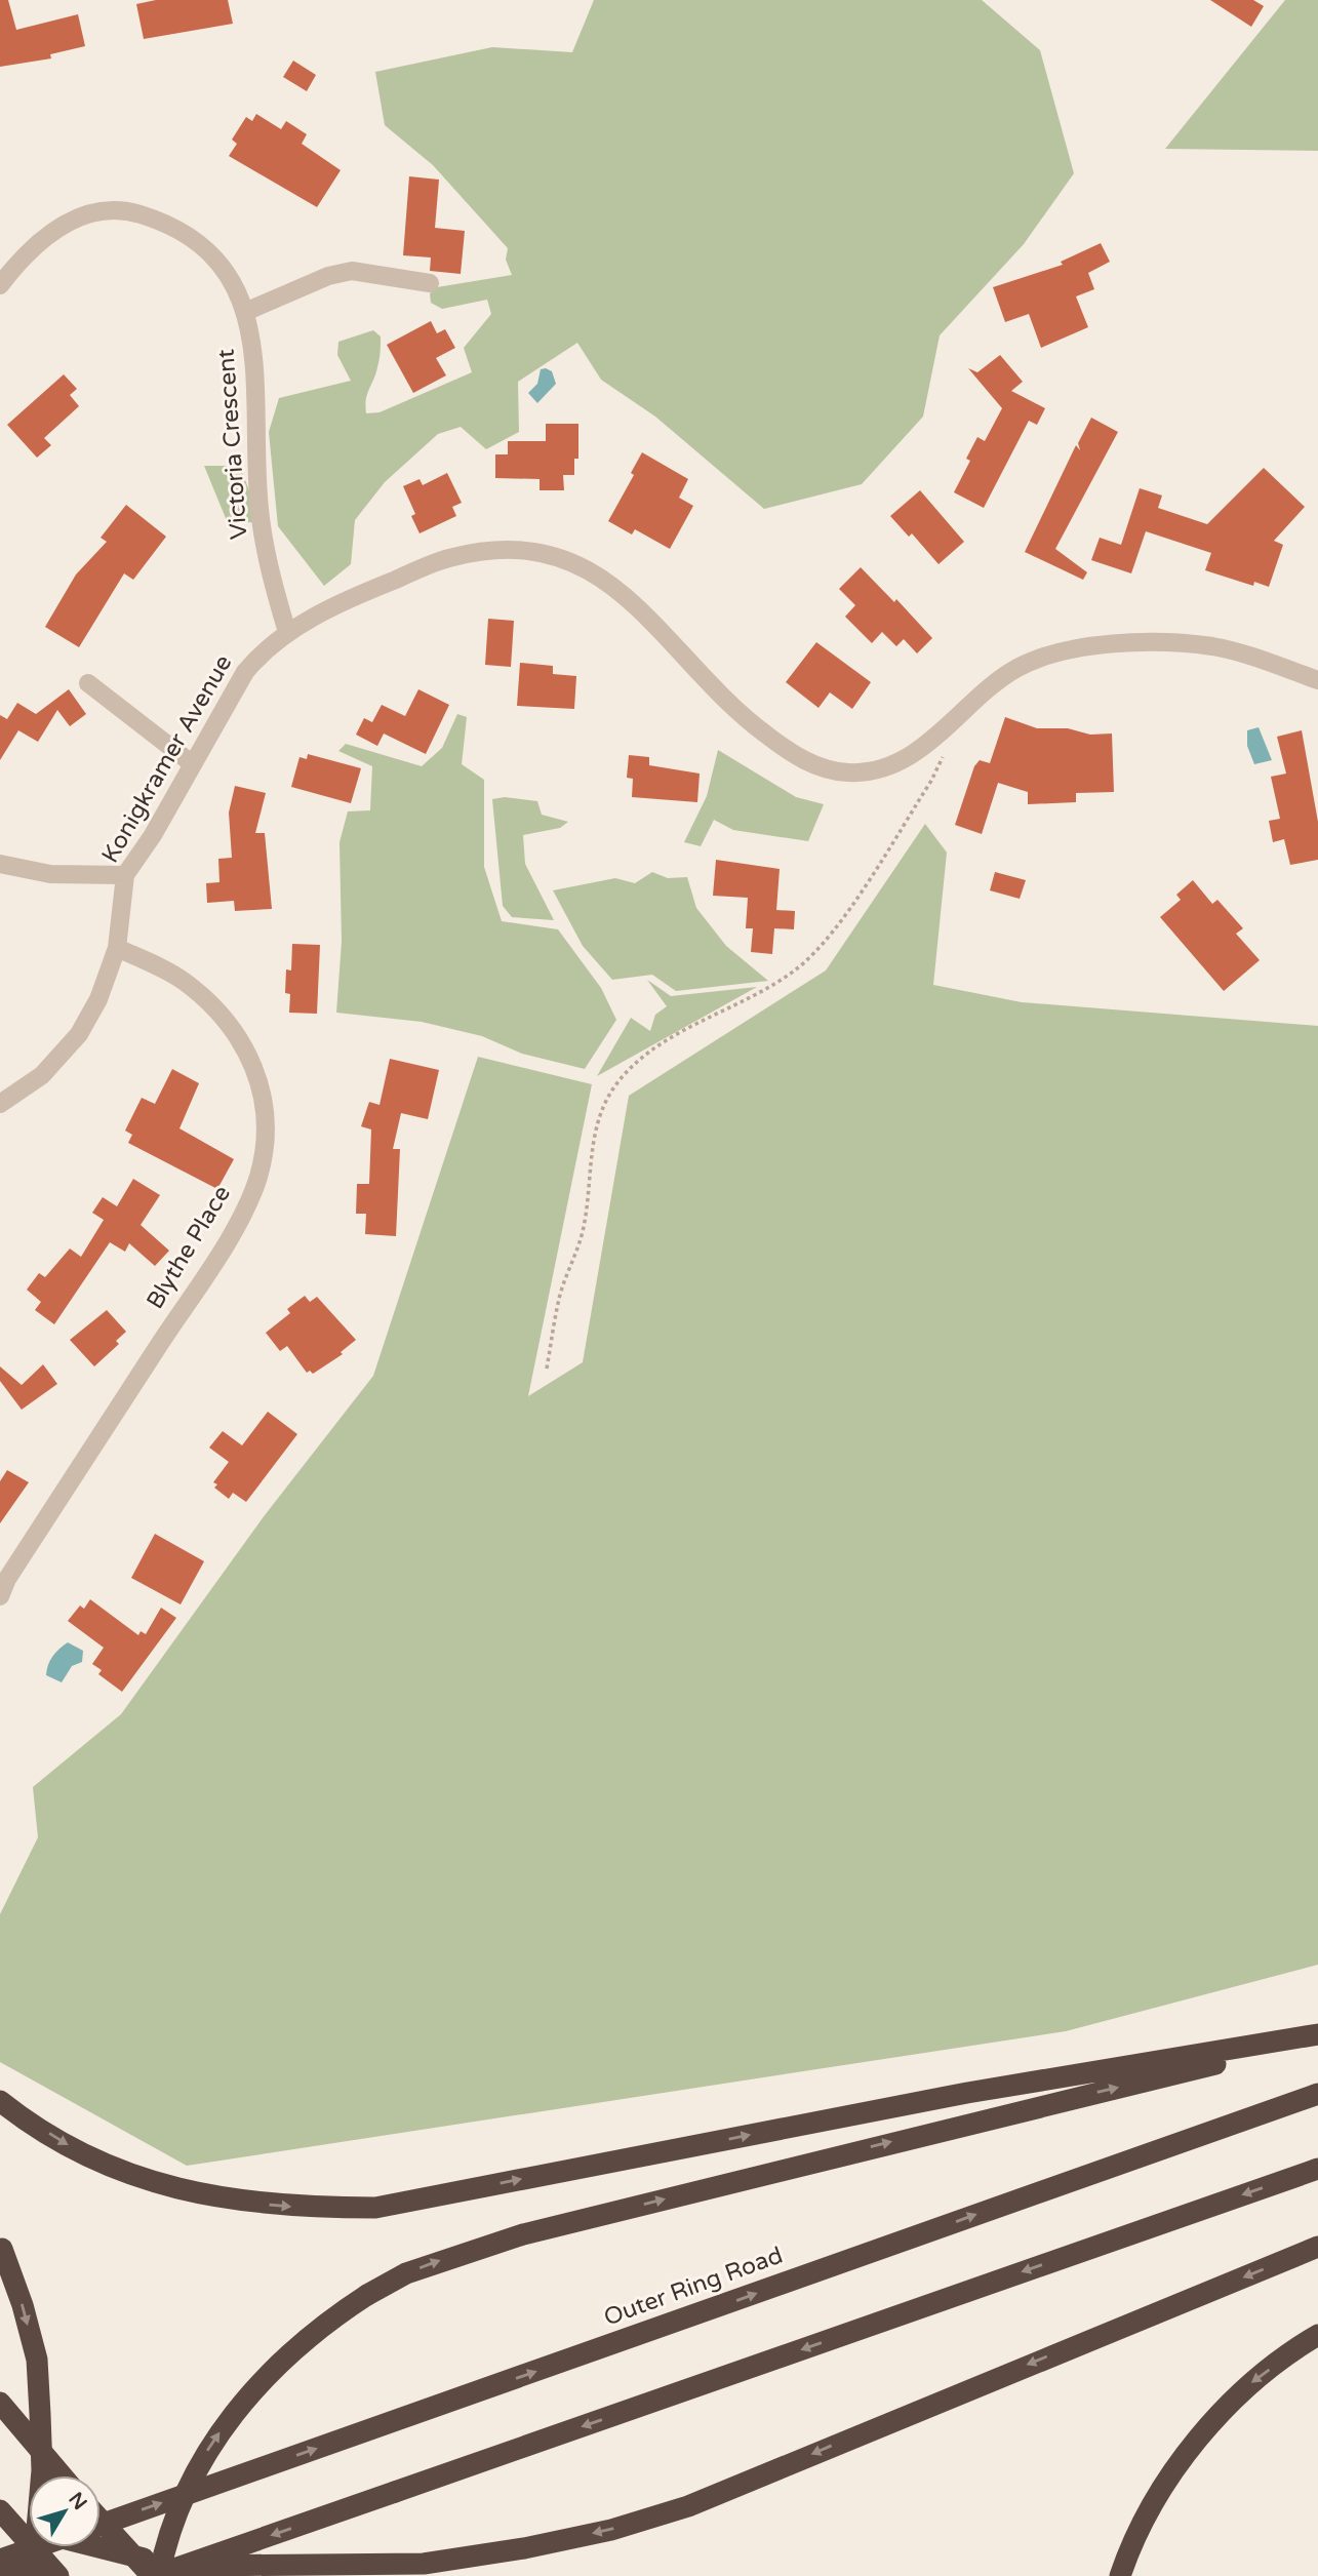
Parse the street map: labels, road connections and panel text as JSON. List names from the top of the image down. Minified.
{"streets":{"highway":["Outer Ring Road"],"street":["Victoria Crescent","Konigkramer Avenue","Blythe Place"]},"crossings":[["Victoria Crescent","Konigkramer Avenue"],["Konigkramer Avenue","Blythe Place"]],"north":"top right"}
